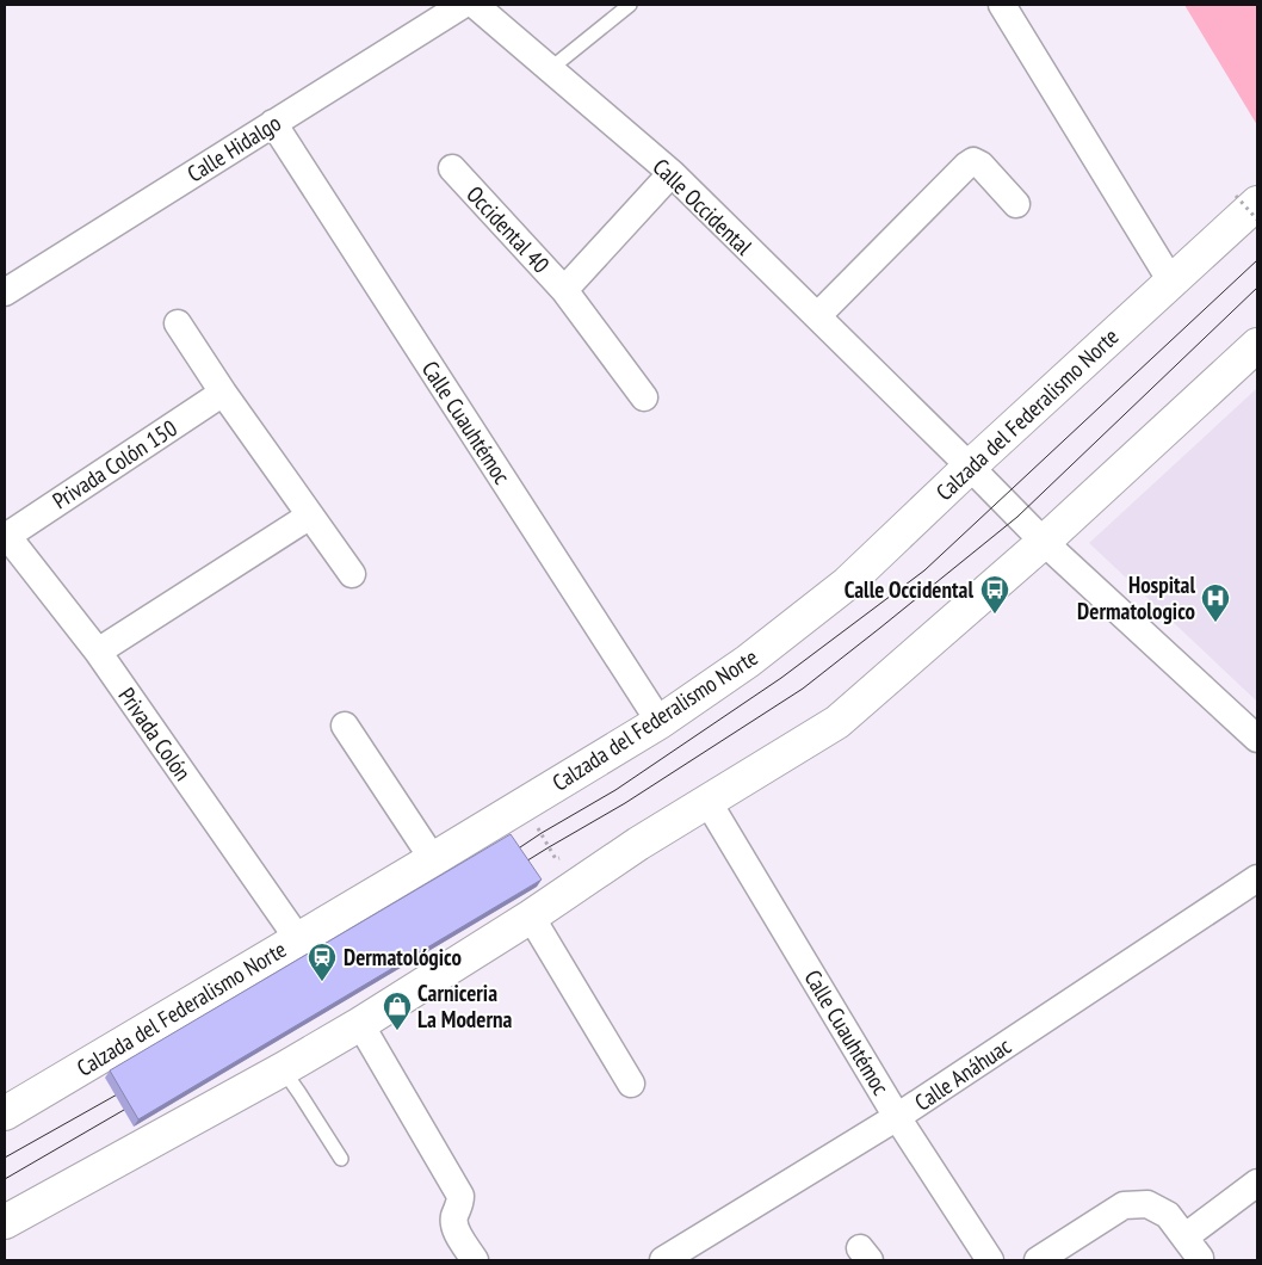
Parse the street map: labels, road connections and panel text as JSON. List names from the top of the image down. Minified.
{"streets":{"main road":["Calzada del Federalismo Norte"],"street":["Calle Hidalgo","Calle Occidental","Occidental 40","Calle Cuauhtémoc","Privada Colón 150","Privada Colón","Calle Anáhuac"]},"crossings":[["Calle Hidalgo","Calle Cuauhtémoc"],["Calle Occidental","Occidental 40"],["Calle Occidental","Calzada del Federalismo Norte"],["Calzada del Federalismo Norte","Calle Cuauhtémoc"],["Calzada del Federalismo Norte","Privada Colón"],["Calle Cuauhtémoc","Calle Anáhuac"],["Privada Colón 150","Privada Colón"]],"places":{"bus stop":["Calle Occidental"],"hospital":["Hospital Dermatologico"],"station":["Dermatológico"],"shop":["Carniceria La Moderna"]}}
